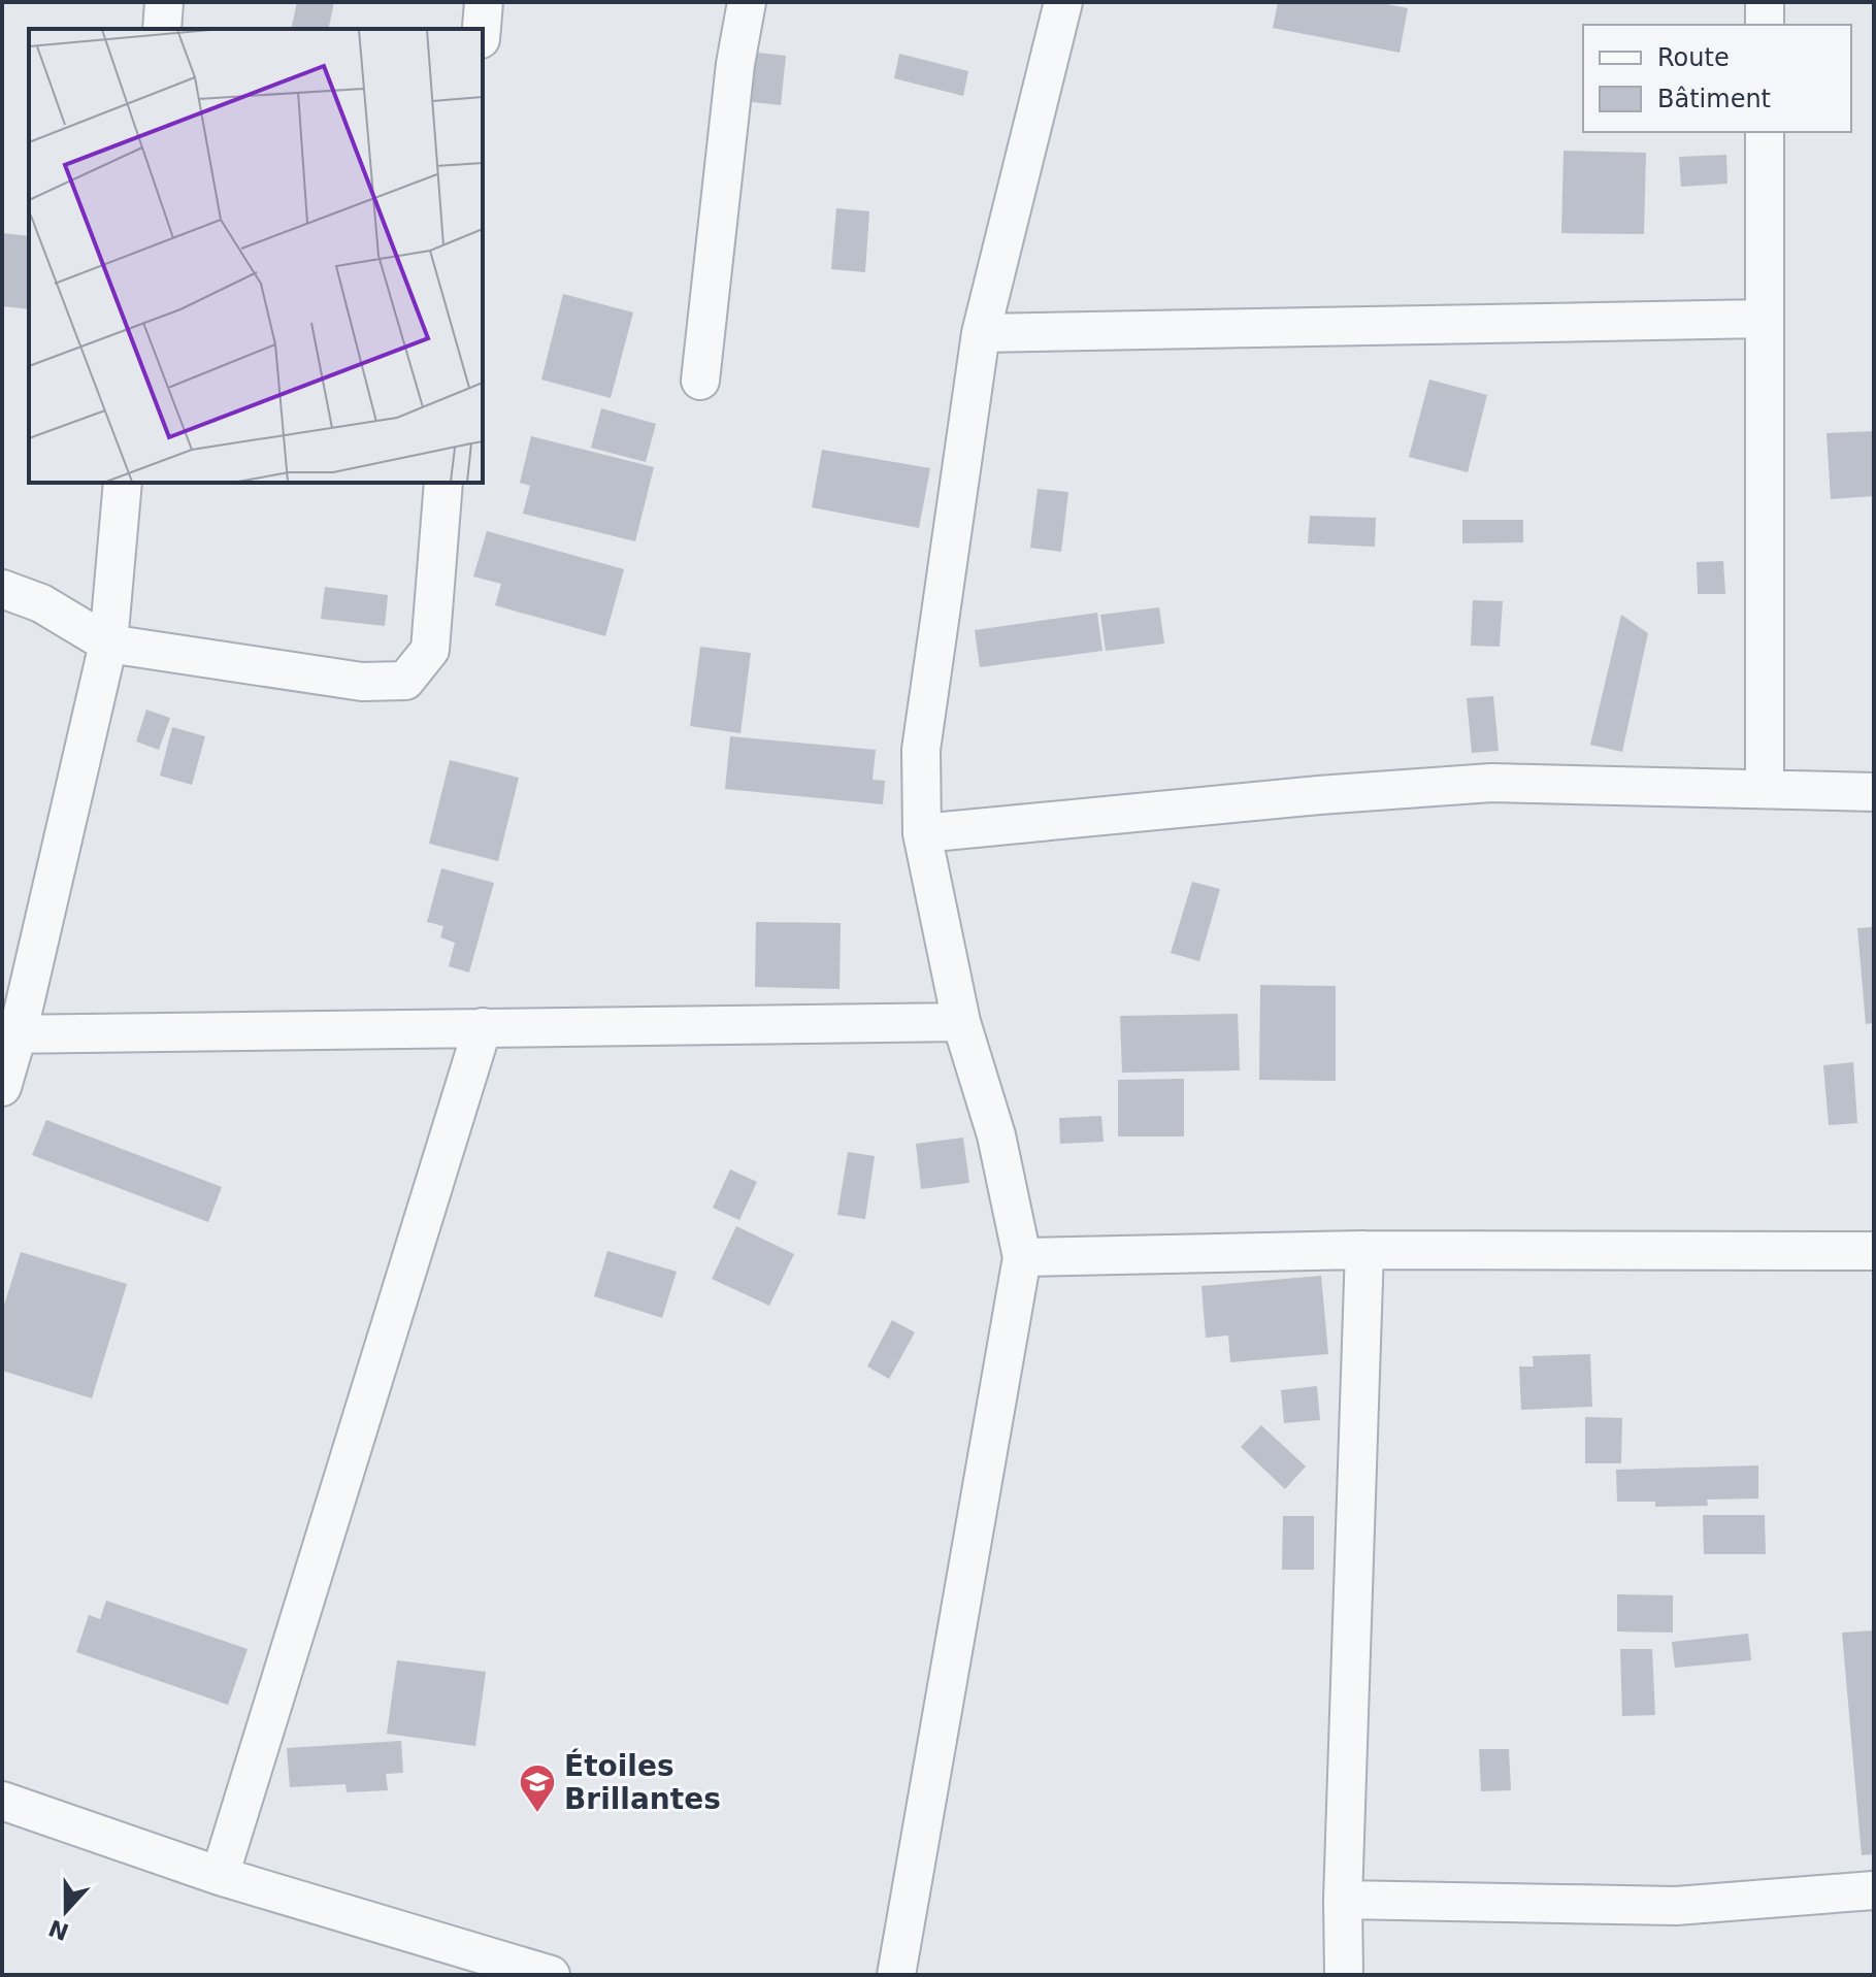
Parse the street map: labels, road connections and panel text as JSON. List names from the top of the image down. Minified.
{"places":{"school or university":["Étoiles Brillantes"]},"legend":["Route","Bâtiment"],"north":"bottom"}
